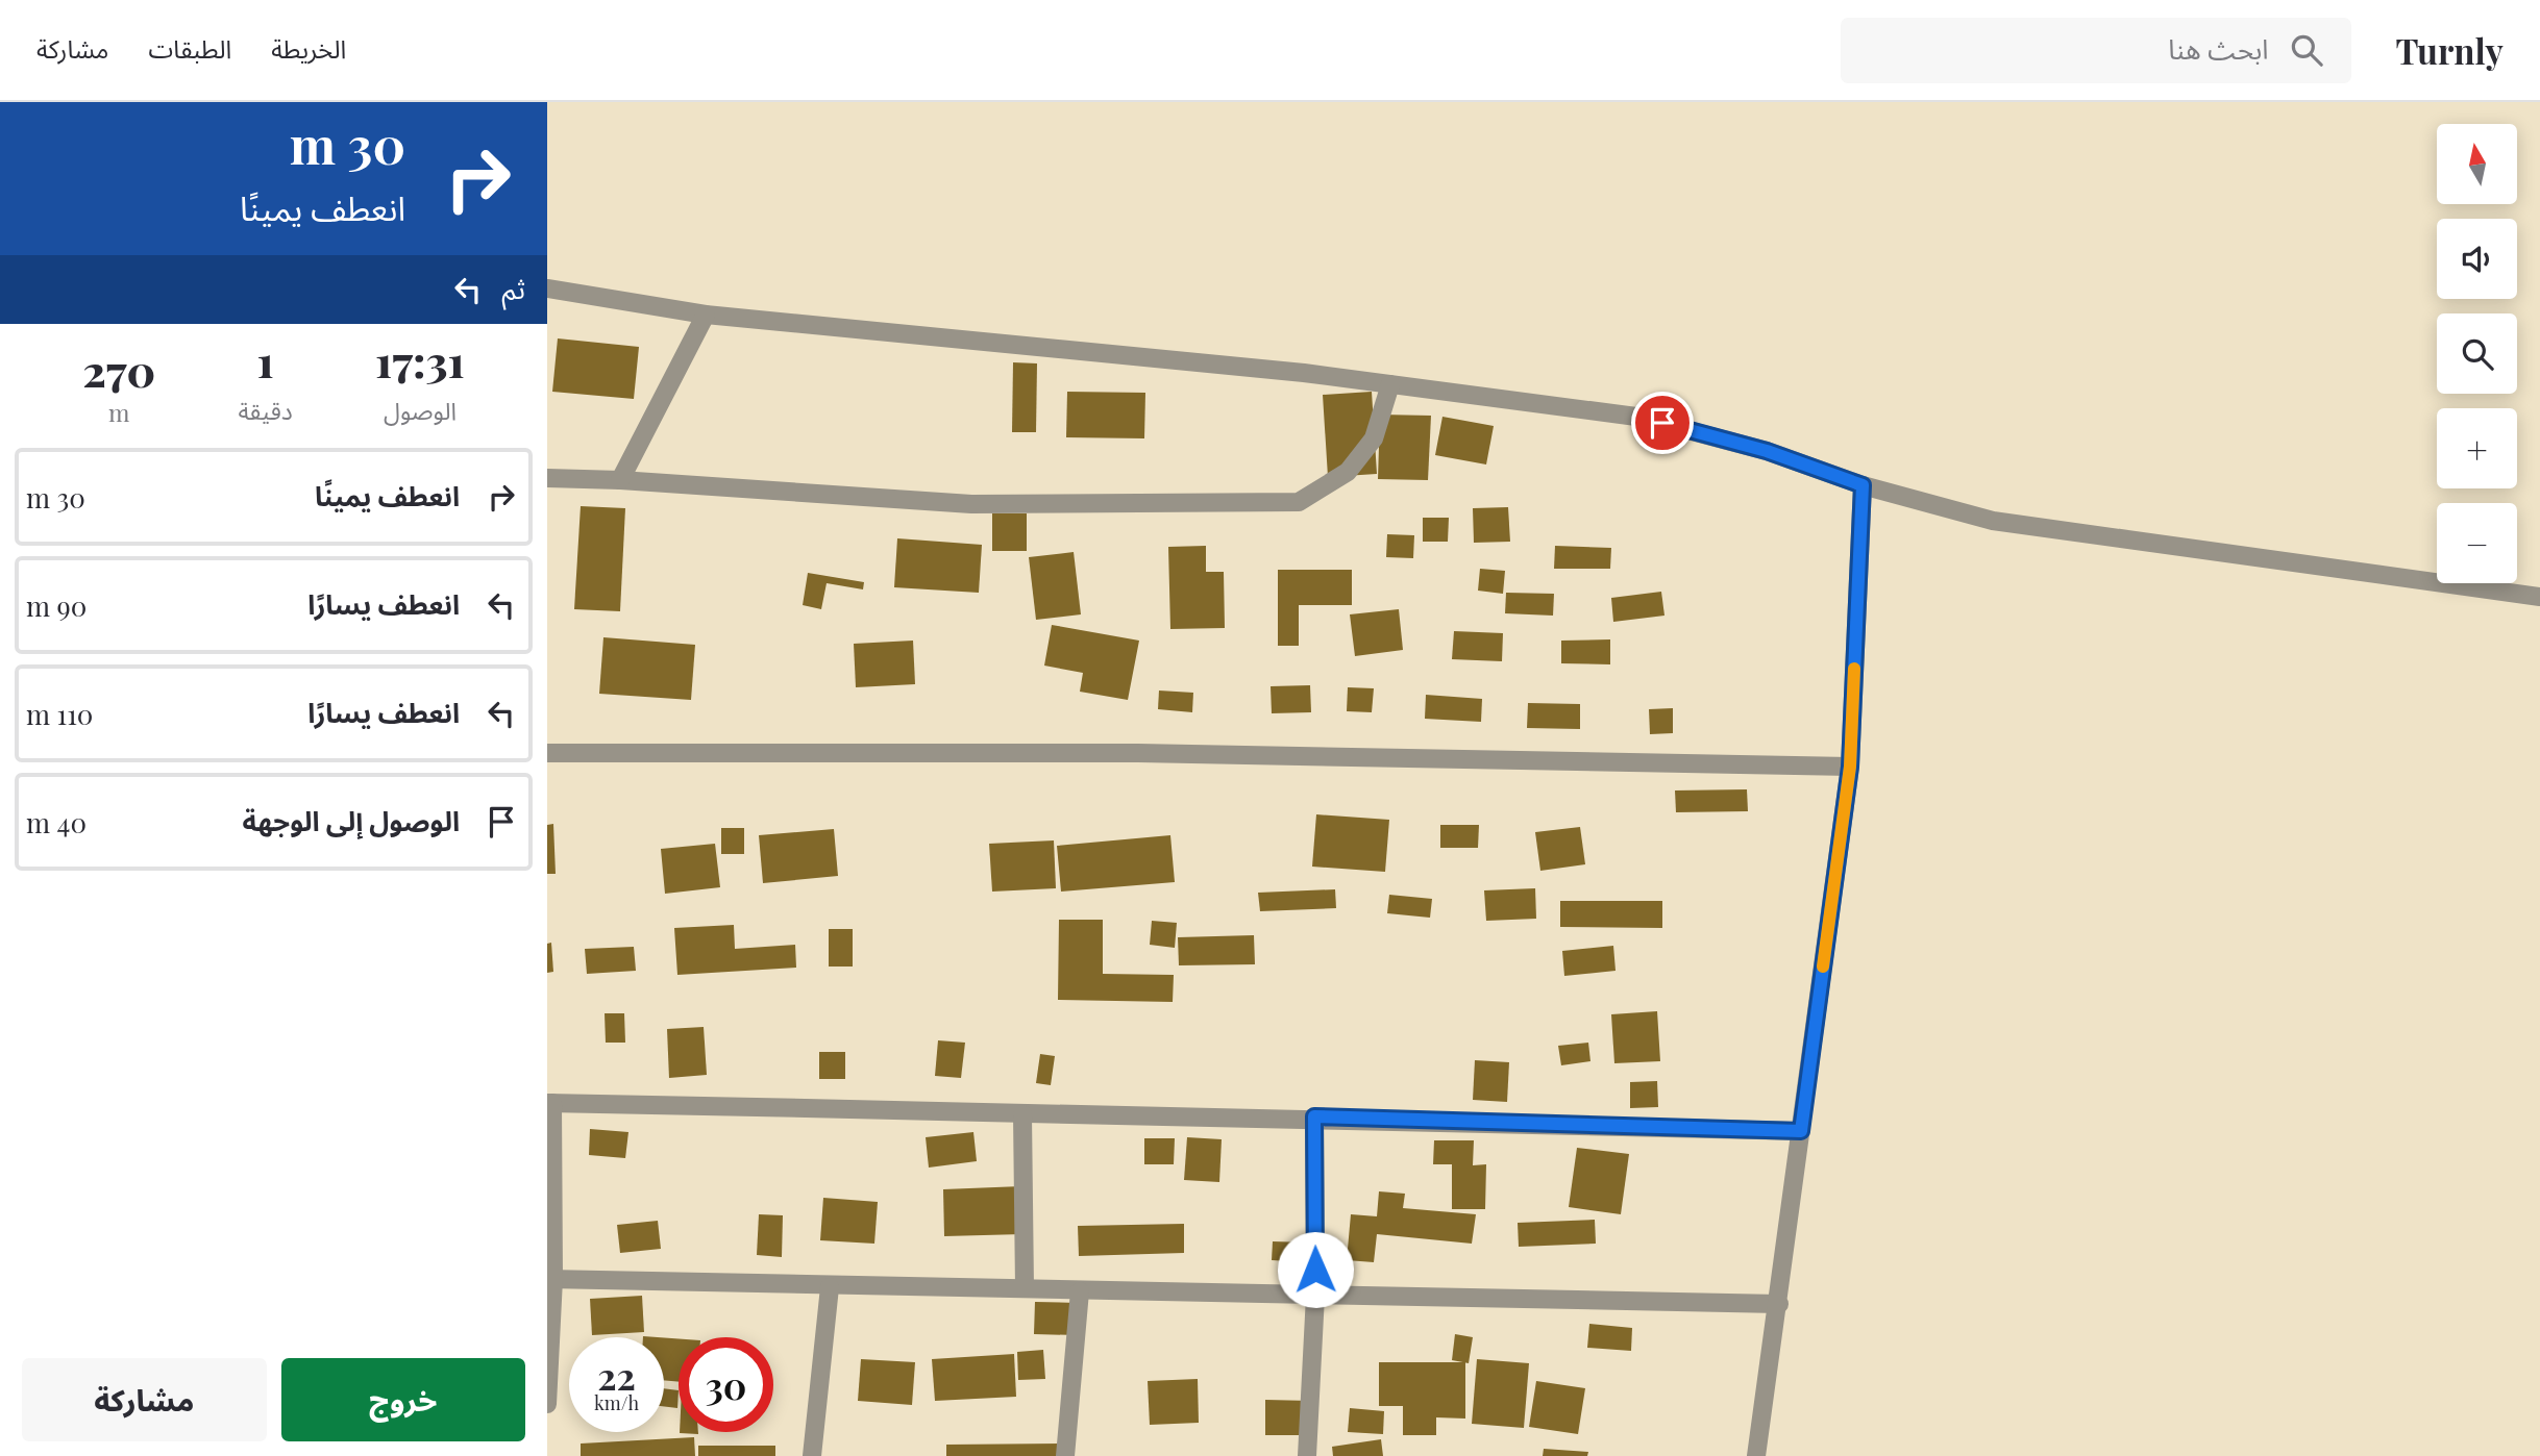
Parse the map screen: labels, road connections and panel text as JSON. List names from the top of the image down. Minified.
{"north":"top","page":{"header":"Turnly","search":"ابحث هنا","nav":["الخريطة","الطبقات","مشاركة"],"turn":["30 m","انعطف يمينًا"],"map_buttons":["+","−"],"then":"ثم","eta":["17:31","الوصول","1","دقيقة","270","m"],"list":[{"name":"انعطف يمينًا","value":"30 m"},{"name":"انعطف يسارًا","value":"90 m"},{"name":"انعطف يسارًا","value":"110 m"},{"name":"الوصول إلى الوجهة","value":"40 m"}],"speed":"22 km/h","limit":"30","buttons":["خروج","مشاركة"]}}
